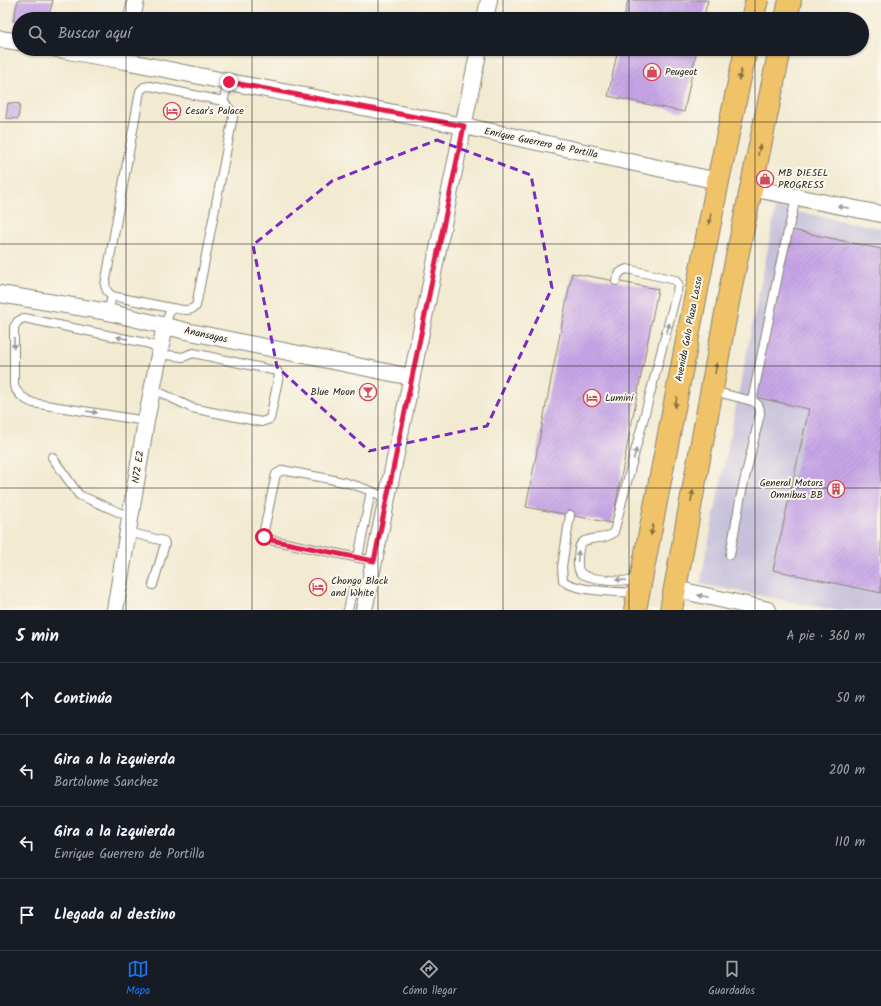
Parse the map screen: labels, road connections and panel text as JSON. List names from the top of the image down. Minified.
{"streets":{"main road":["Avenida Galo Plaza Lasso"],"street":["Enrique Guerrero de Portilla","Anansayas","N72 E2"]},"crossings":[["Enrique Guerrero de Portilla","Avenida Galo Plaza Lasso"],["Anansayas","N72 E2"]],"places":{"shop":["Peugeot","MB DIESEL PROGRESS"],"hotel":["Cesar's Palace","Lumini","Chongo Black and White"],"bar":["Blue Moon"],"building":["General Motors Omnibus BB"]},"page":{"search":"Buscar aquí","heading":["5 min","A pie · 360 m"],"list":[["Continúa","50 m"],["Gira a la izquierda","Bartolome Sanchez","200 m"],["Gira a la izquierda","Enrique Guerrero de Portilla","110 m"],"Llegada al destino"],"nav":["Mapa","Cómo llegar","Guardados"]}}
